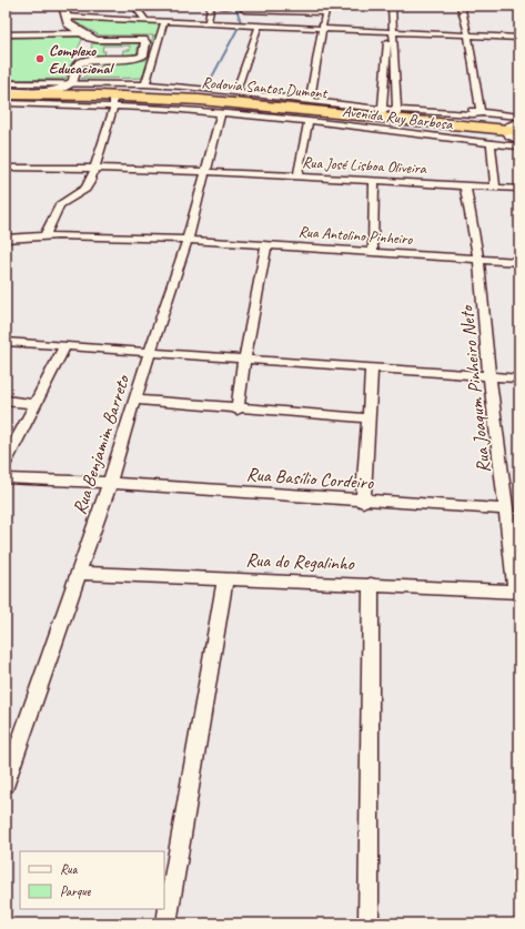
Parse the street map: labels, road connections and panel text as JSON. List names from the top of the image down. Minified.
{"streets":{"highway":["Rodovia Santos Dumont"],"street":["Avenida Ruy Barbosa","Rua José Lisboa Oliveira","Rua Antolino Pinheiro","Rua Joaqum Pinheiro Neto","Rua Benjamim Barreto","Rua Basílio Cordeiro","Rua do Regalinho"]},"crossings":[["Rodovia Santos Dumont","Avenida Ruy Barbosa"],["Avenida Ruy Barbosa","Rua Benjamim Barreto"],["Rua José Lisboa Oliveira","Rua Joaqum Pinheiro Neto"],["Rua José Lisboa Oliveira","Rua Benjamim Barreto"],["Rua Antolino Pinheiro","Rua Joaqum Pinheiro Neto"],["Rua Antolino Pinheiro","Rua Benjamim Barreto"],["Rua Joaqum Pinheiro Neto","Rua Basílio Cordeiro"],["Rua Joaqum Pinheiro Neto","Rua do Regalinho"],["Rua Benjamim Barreto","Rua Basílio Cordeiro"],["Rua Benjamim Barreto","Rua do Regalinho"]],"places":["Complexo Educacional"],"legend":["Rua","Parque"]}
